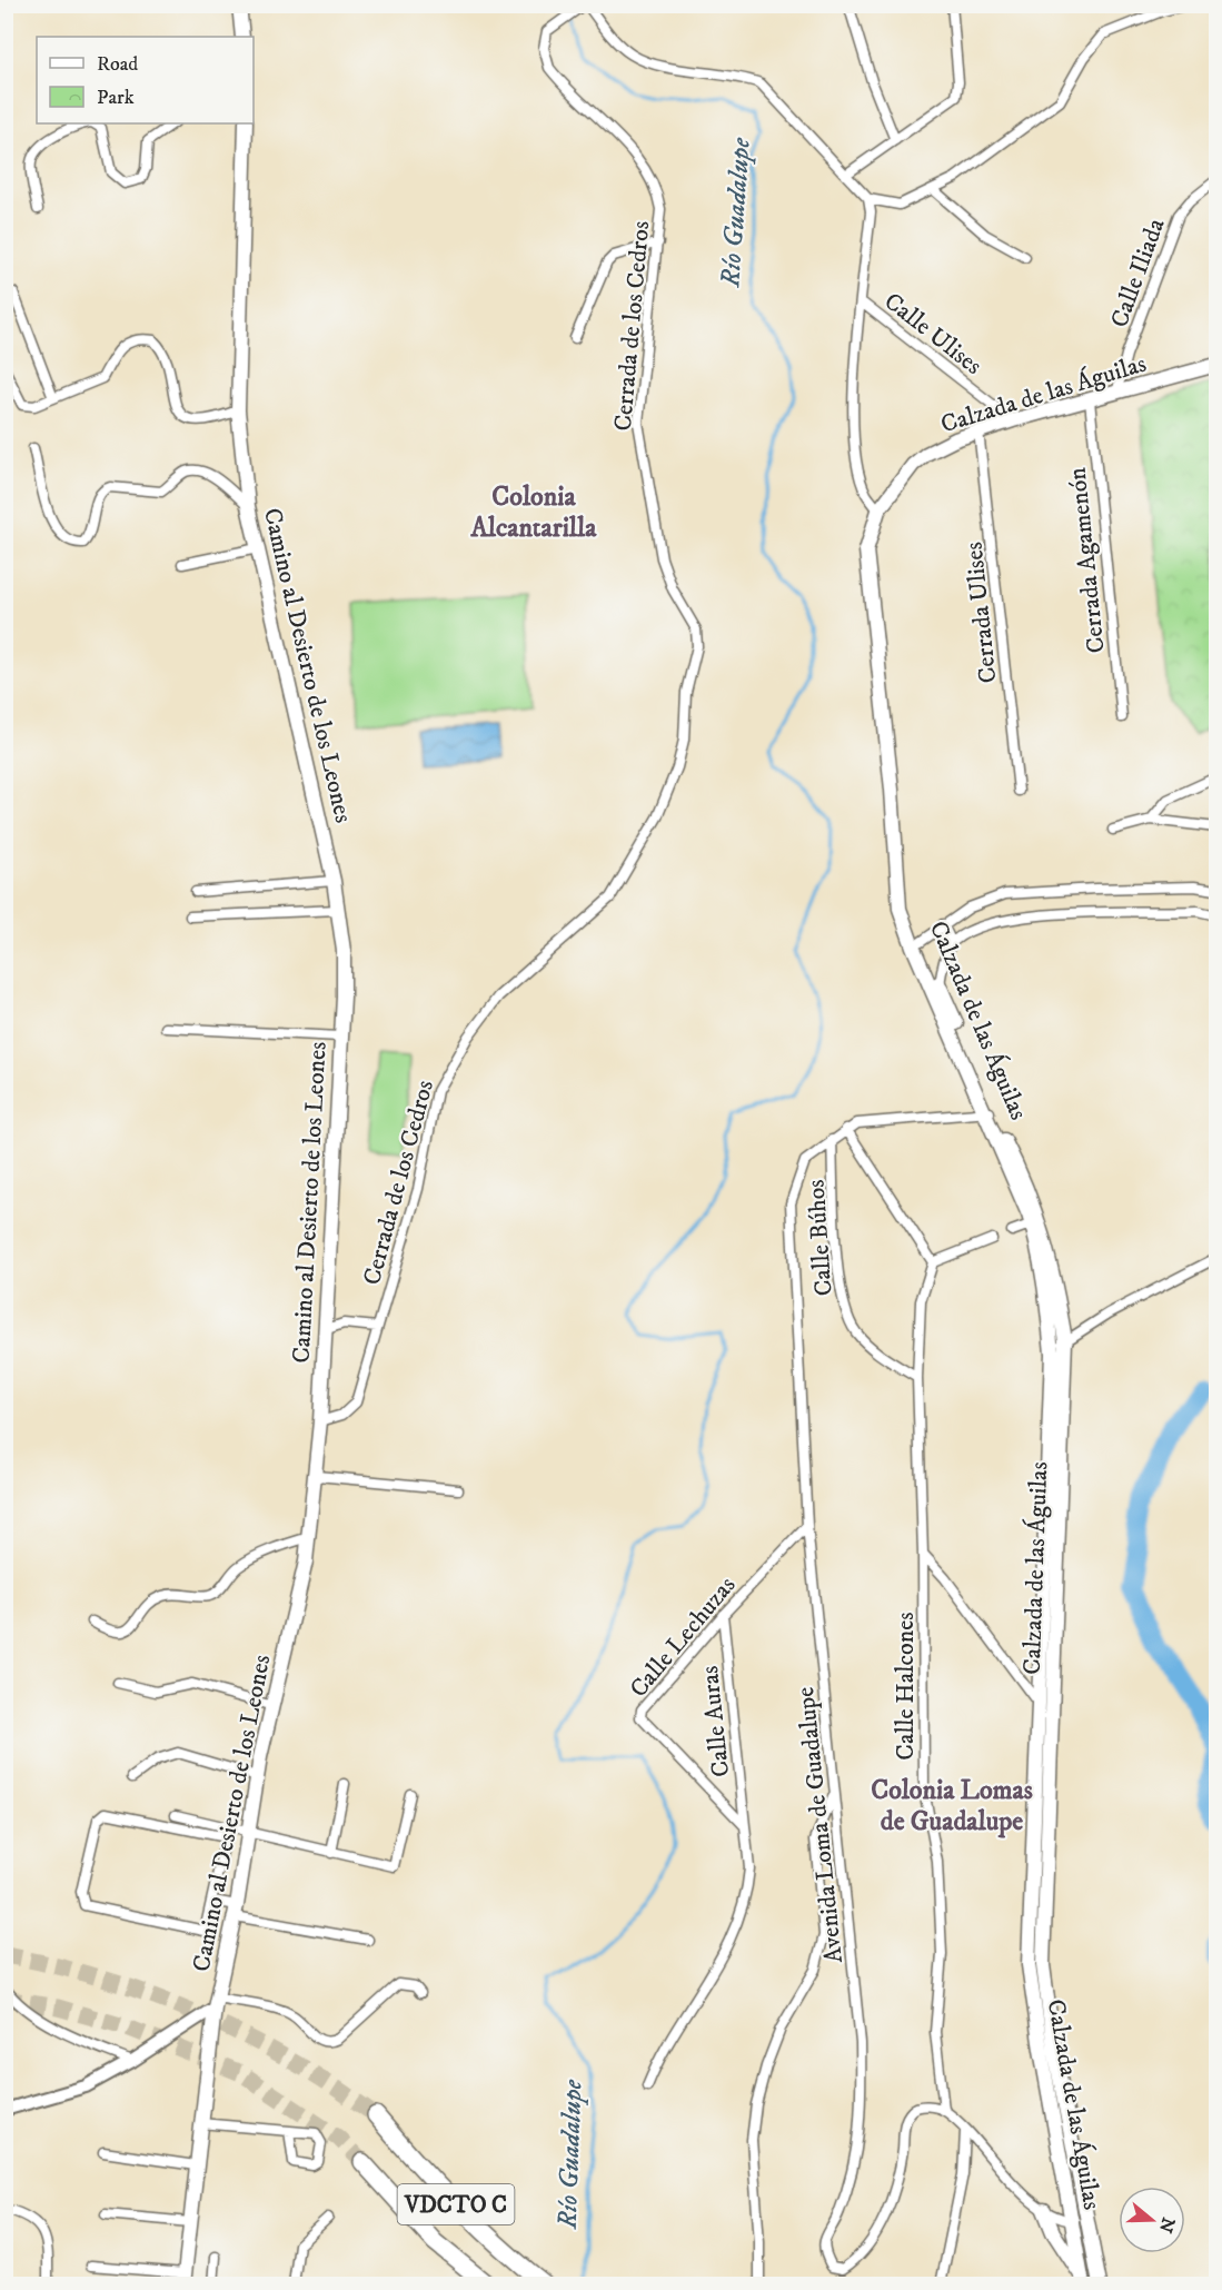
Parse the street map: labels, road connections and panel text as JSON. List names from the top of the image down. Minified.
{"streets":{"highway":["VDCTO C"],"main road":["Calzada de las Águilas","Camino al Desierto de los Leones"],"street":["Calle Iliada","Cerrada de los Cedros","Calle Ulises","Cerrada Agamenón","Cerrada Ulises","Calle Búhos","Calle Lechuzas","Calle Halcones","Calle Auras","Avenida Loma de Guadalupe"]},"crossings":[["Calle Iliada","Calzada de las Águilas"],["Cerrada de los Cedros","Camino al Desierto de los Leones"],["Calle Ulises","Calzada de las Águilas"],["Calzada de las Águilas","Cerrada Agamenón"],["Calzada de las Águilas","Cerrada Ulises"],["Calzada de las Águilas","Avenida Loma de Guadalupe"],["Calle Búhos","Calle Halcones"],["Calle Búhos","Avenida Loma de Guadalupe"],["Calle Lechuzas","Calle Auras"],["Calle Lechuzas","Avenida Loma de Guadalupe"],["Calle Halcones","Avenida Loma de Guadalupe"]],"districts":["Colonia Alcantarilla","Colonia Lomas de Guadalupe"],"water":["Río Guadalupe"],"legend":["Road","Park"],"north":"right"}
